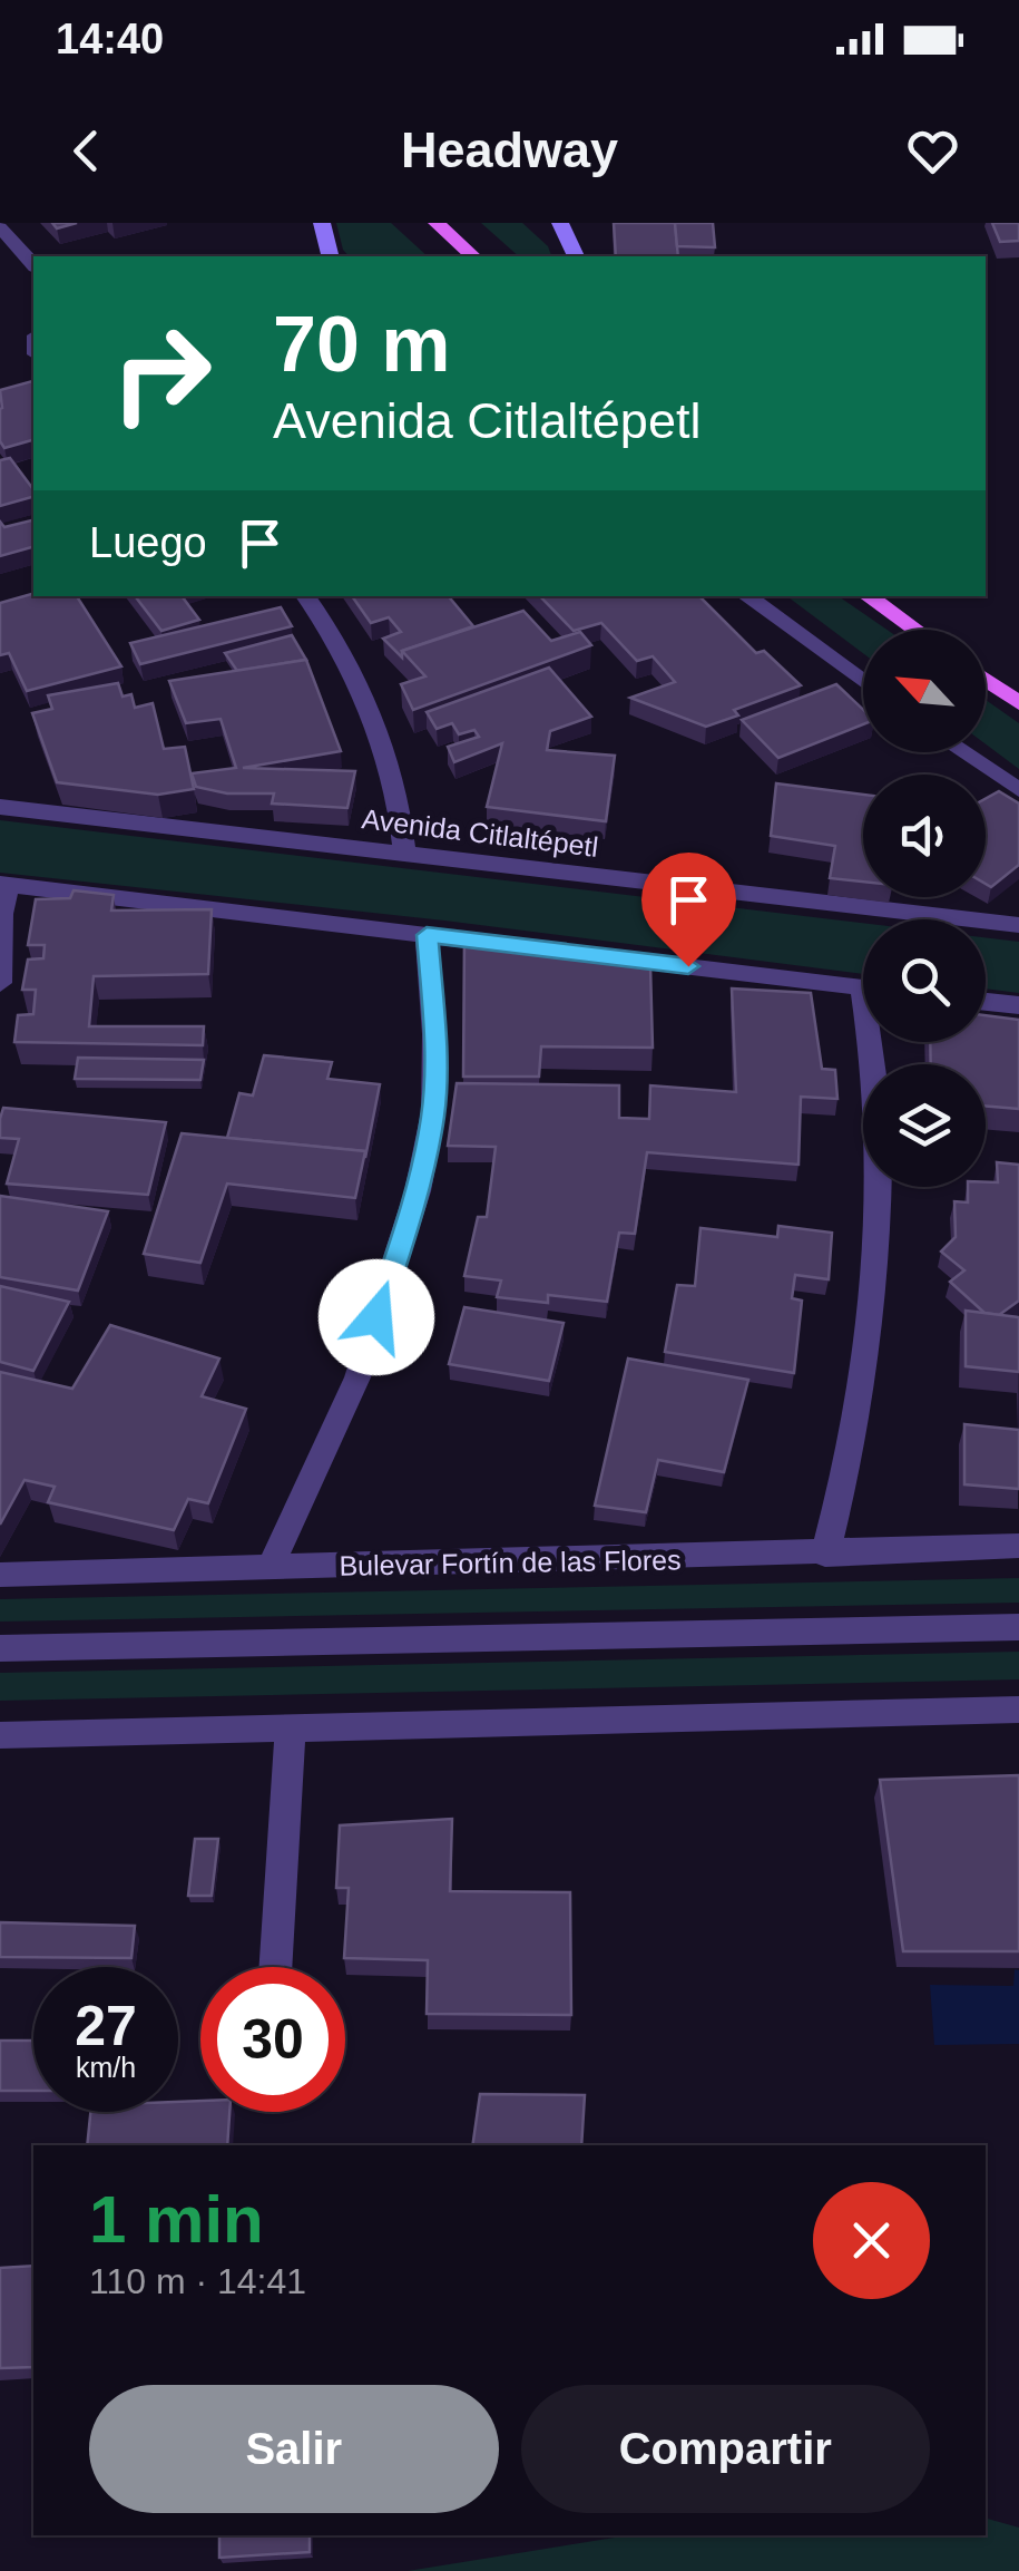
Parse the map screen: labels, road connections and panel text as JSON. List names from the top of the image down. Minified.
{"streets":{"street":["Avenida Citlaltépetl","Bulevar Fortín de las Flores"]},"north":"top left","page":{"status":"14:40","header":"Headway","turn":["70 m","Avenida Citlaltépetl"],"then":"Luego","speed":"27 km/h","limit":"30","heading":["1 min","110 m · 14:41"],"buttons":["Salir","Compartir"]}}
